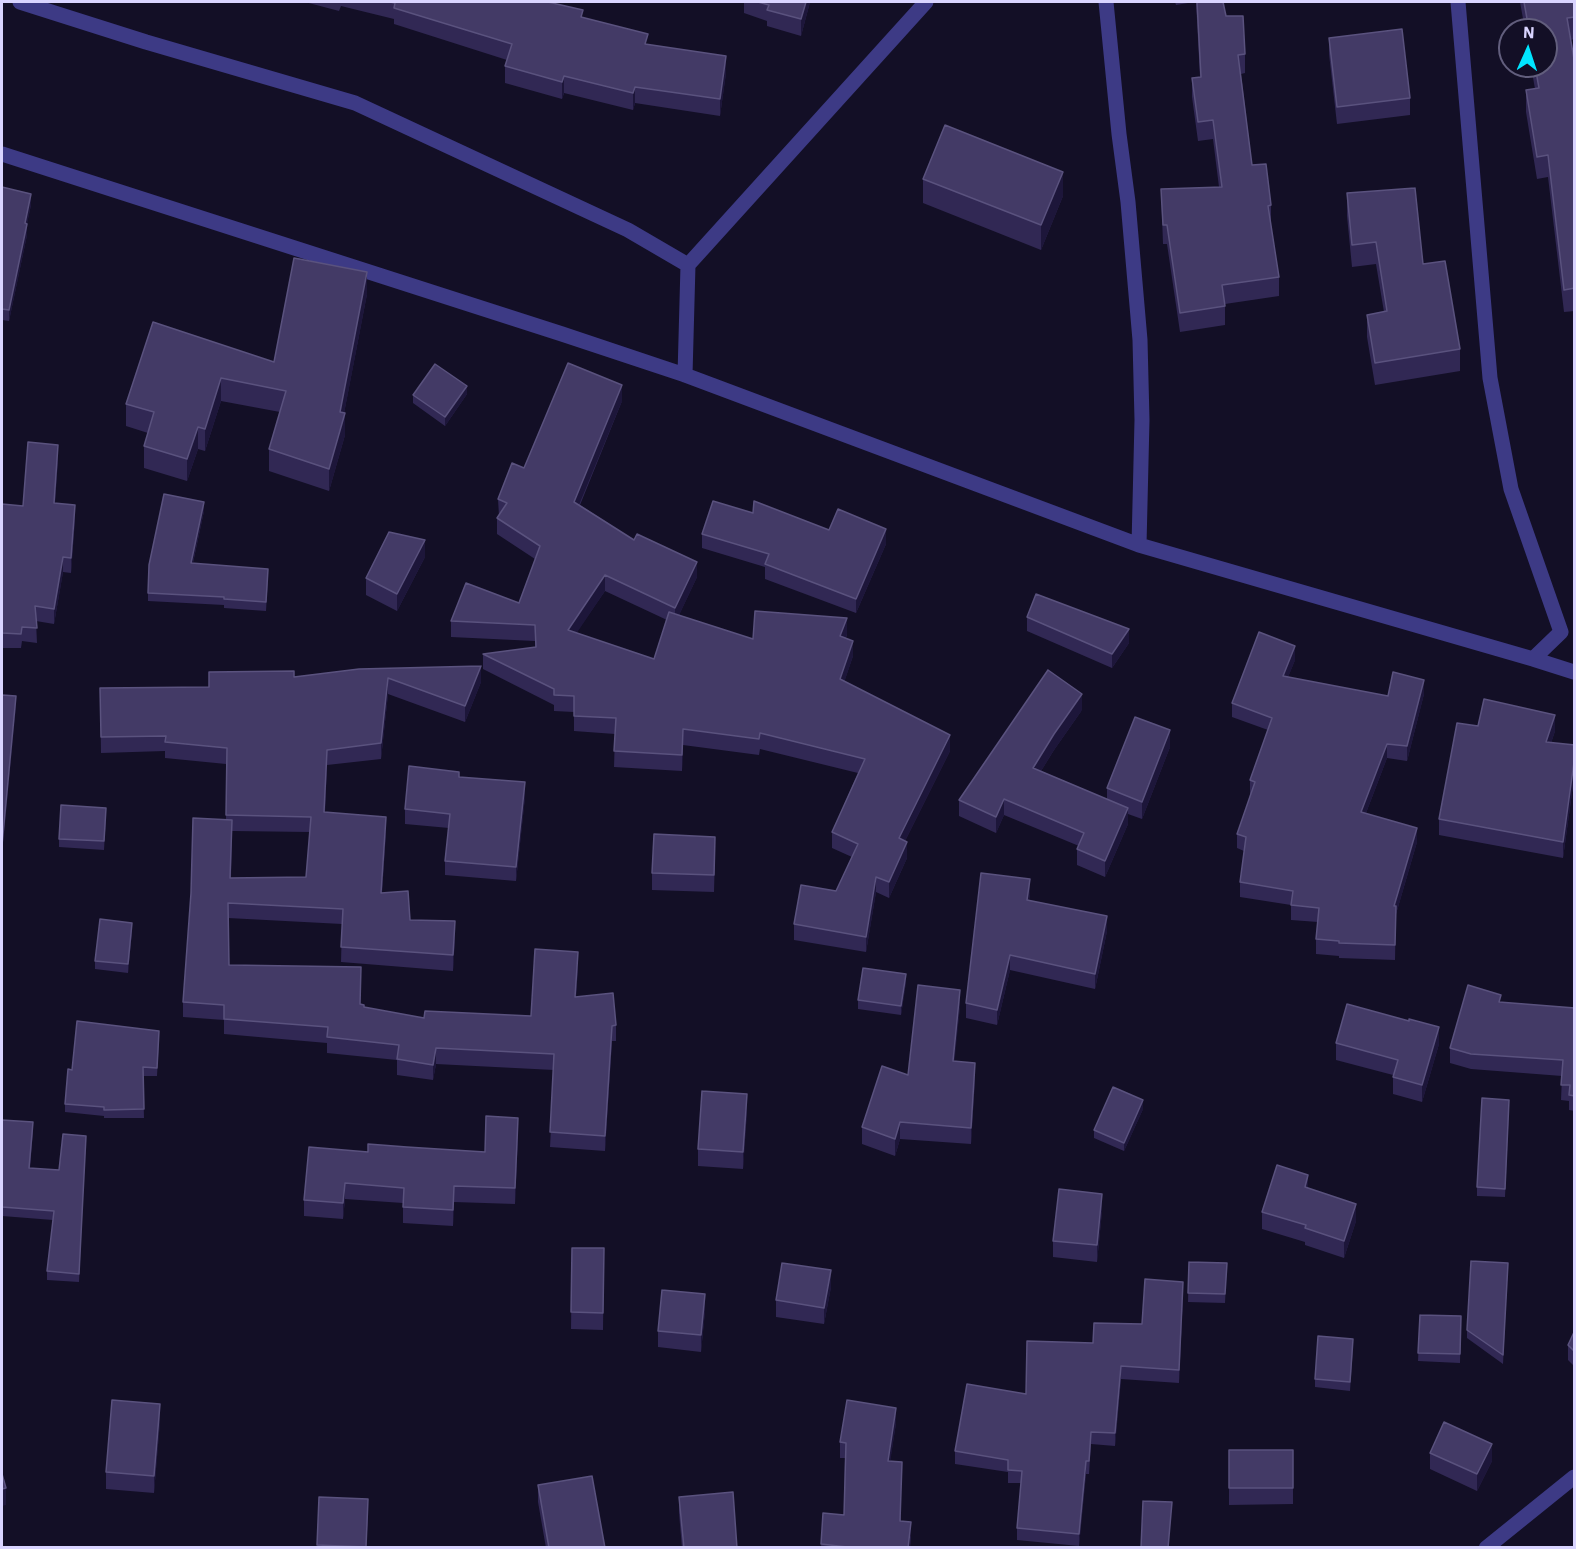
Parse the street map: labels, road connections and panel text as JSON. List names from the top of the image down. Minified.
{"north":"top"}
